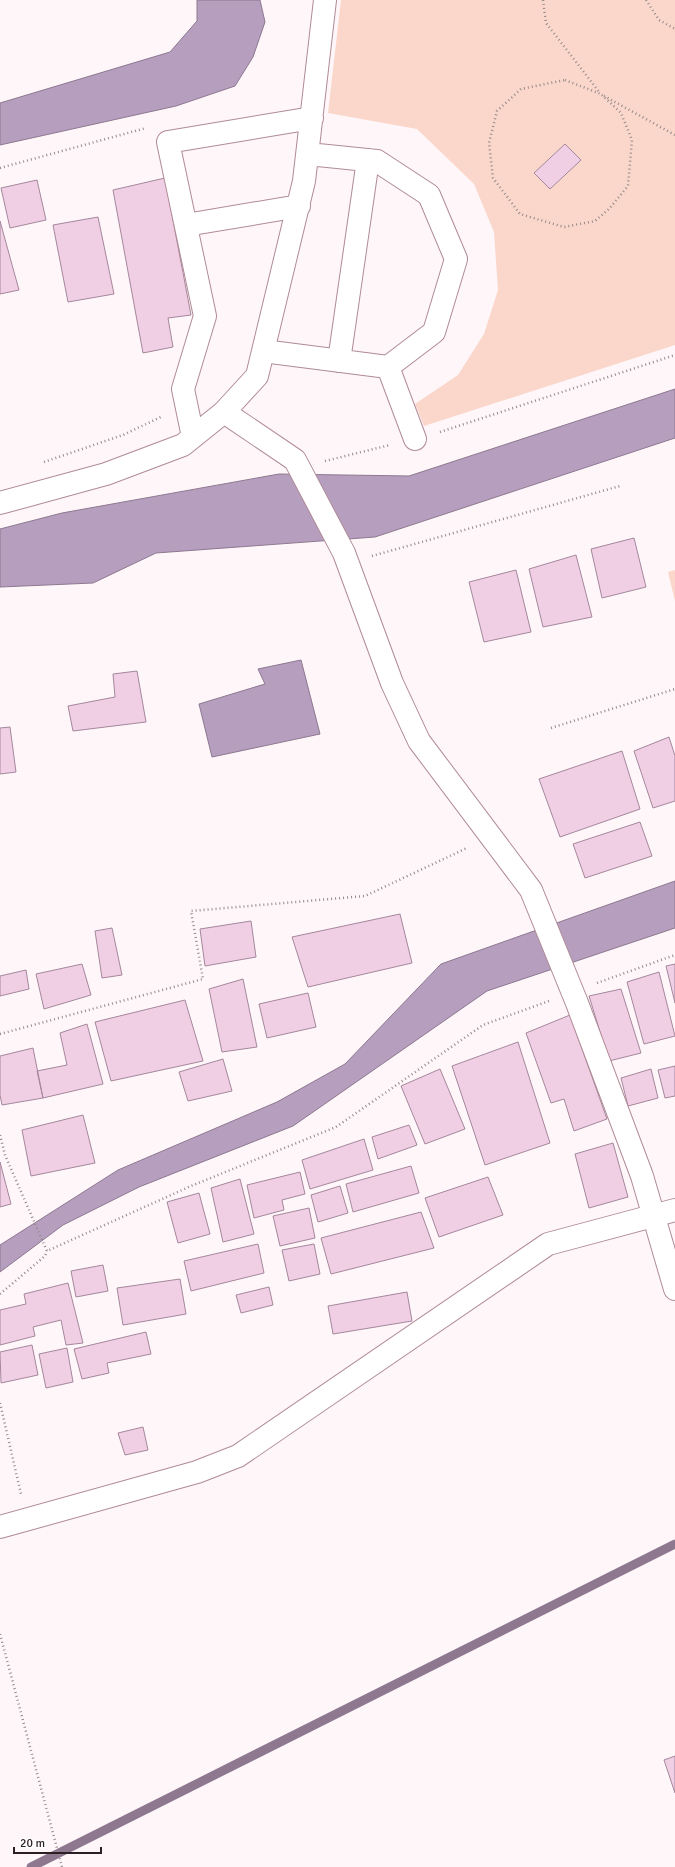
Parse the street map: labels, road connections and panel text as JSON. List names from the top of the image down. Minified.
{"scale_bar":"20 m"}
